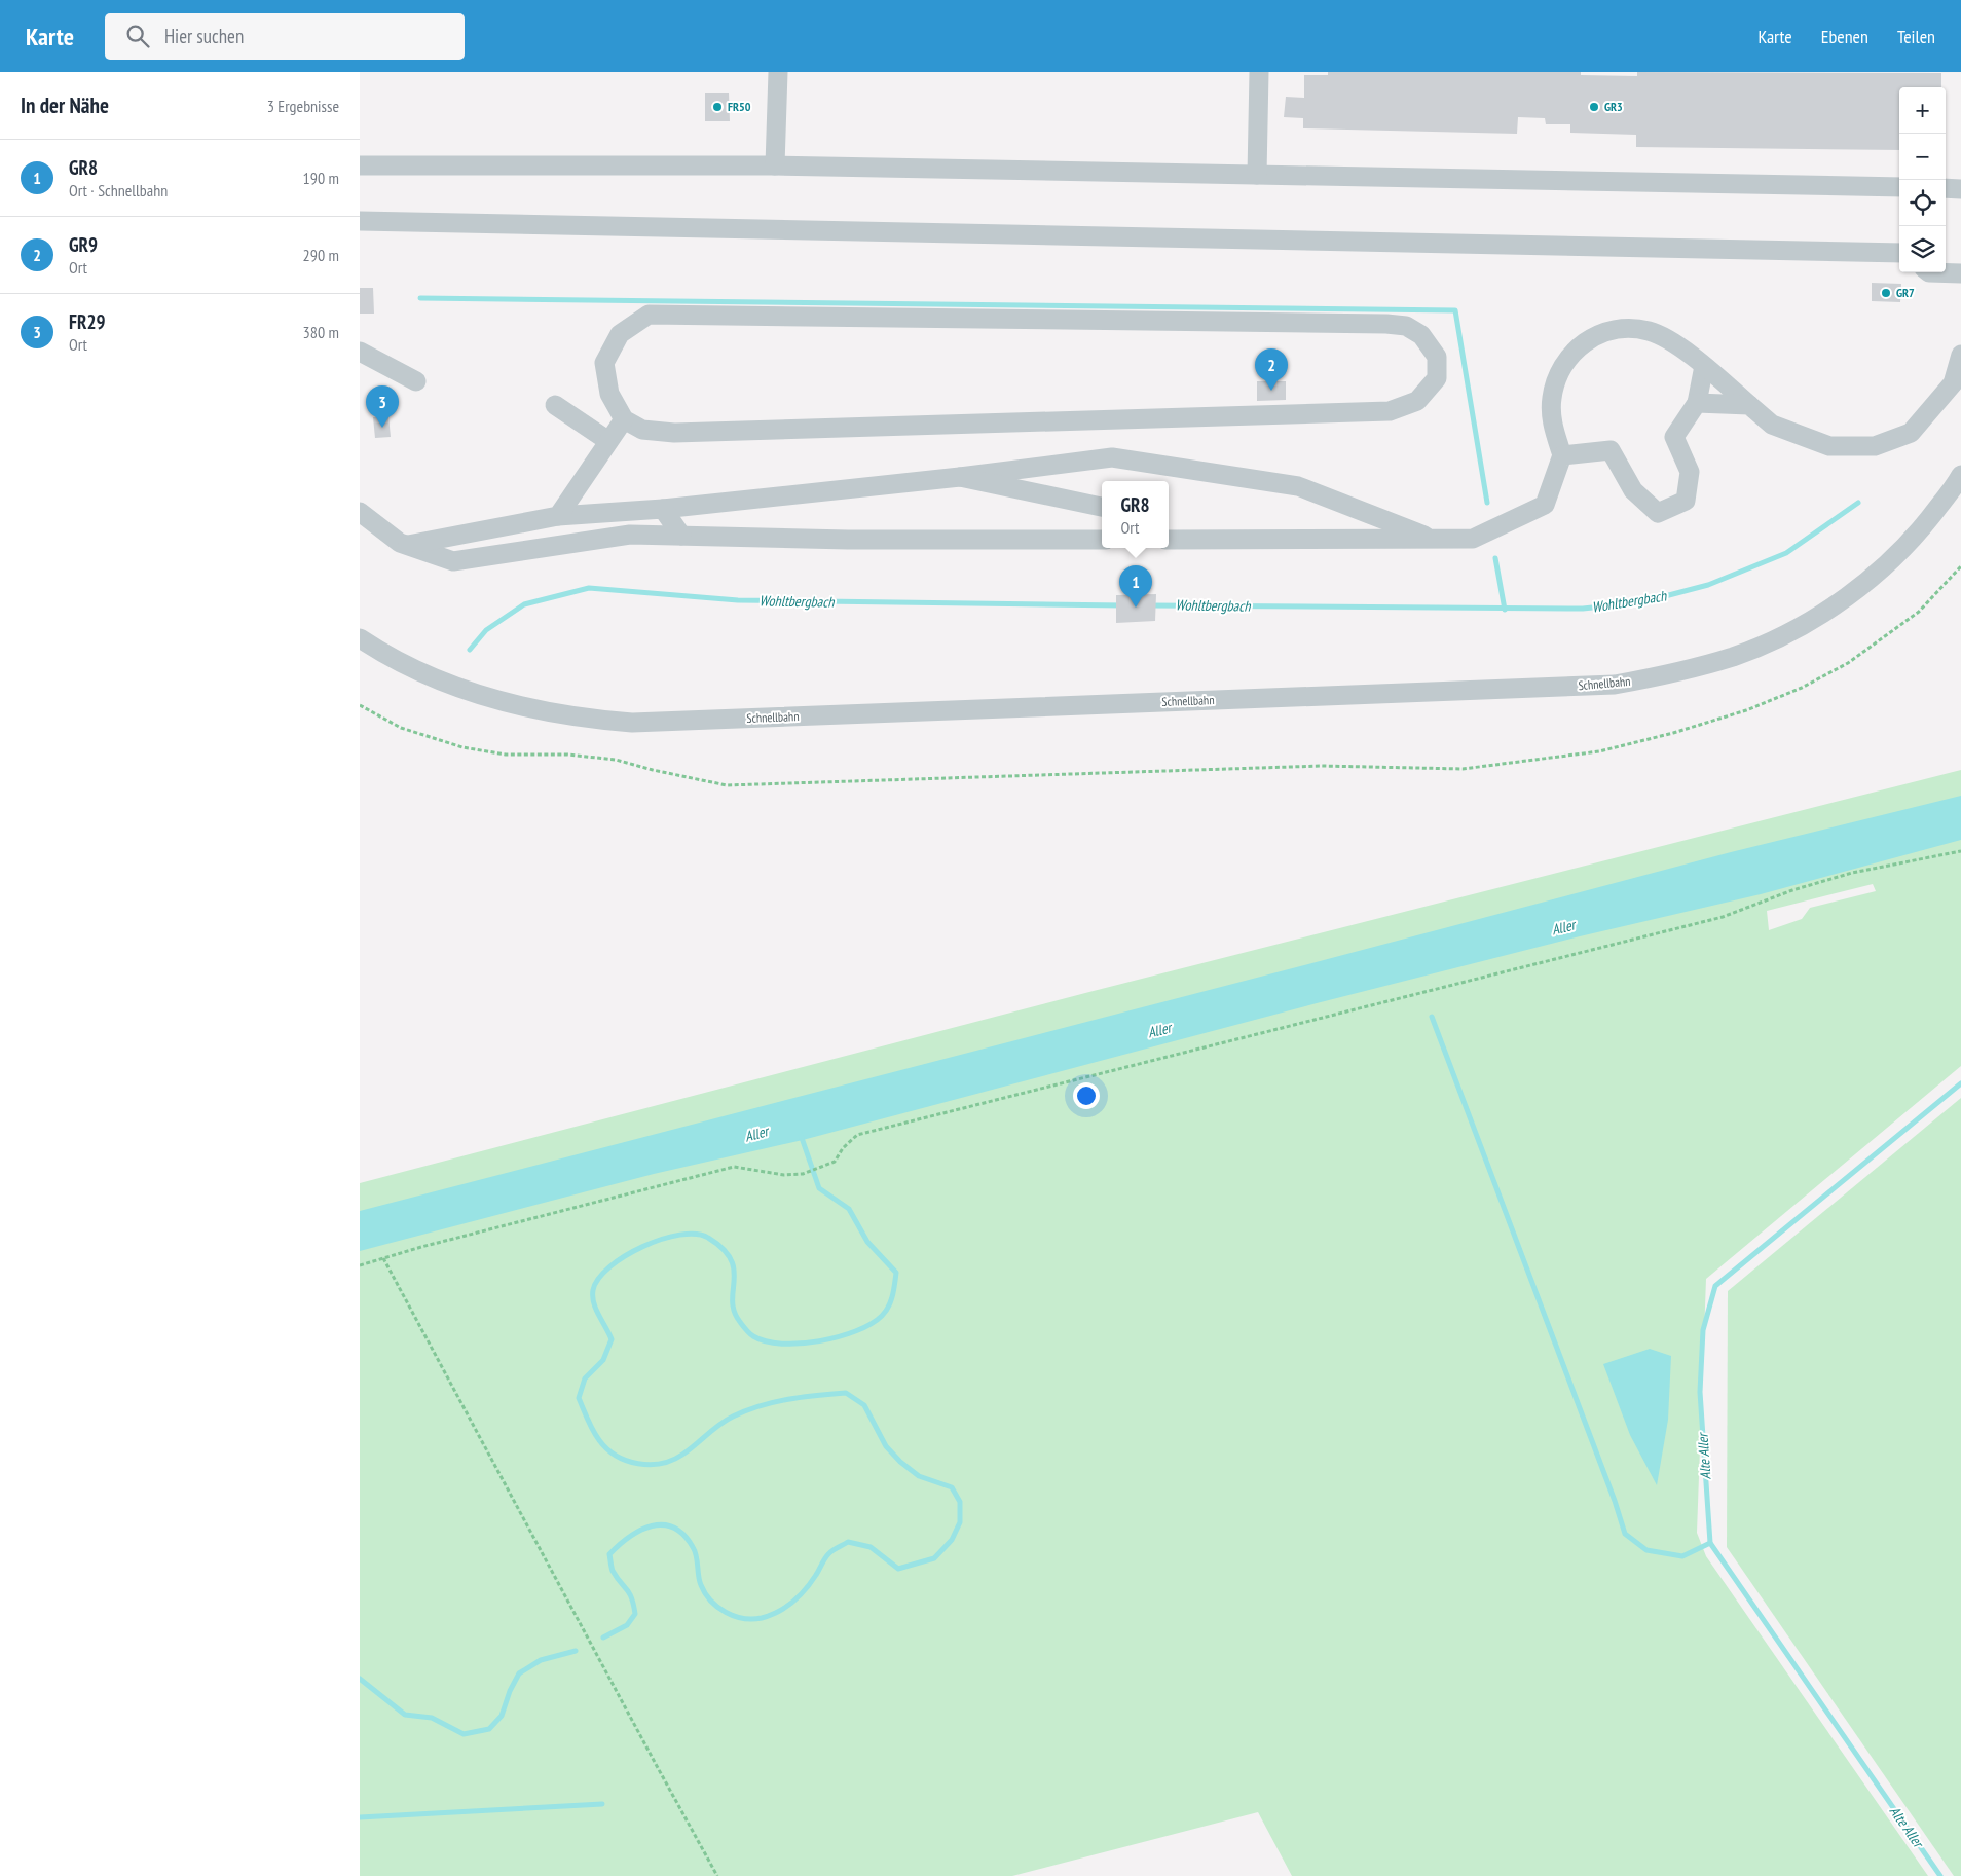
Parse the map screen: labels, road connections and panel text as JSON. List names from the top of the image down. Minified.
{"streets":{"street":["Schnellbahn"]},"water":["Wohltbergbach","Aller","Alte Aller"],"places":["FR50","GR3","GR7"],"page":{"header":"Karte","search":"Hier suchen","nav":["Karte","Ebenen","Teilen"],"heading":["In der Nähe","3 Ergebnisse"],"map_buttons":["+","−"],"list":[{"mark":"1","name":"GR8","note":"Ort · Schnellbahn","value":"190 m"},{"mark":"2","name":"GR9","note":"Ort","value":"290 m"},{"mark":"3","name":"FR29","note":"Ort","value":"380 m"}],"pins":["2","3","1"],"popup":["GR8","Ort"]}}
